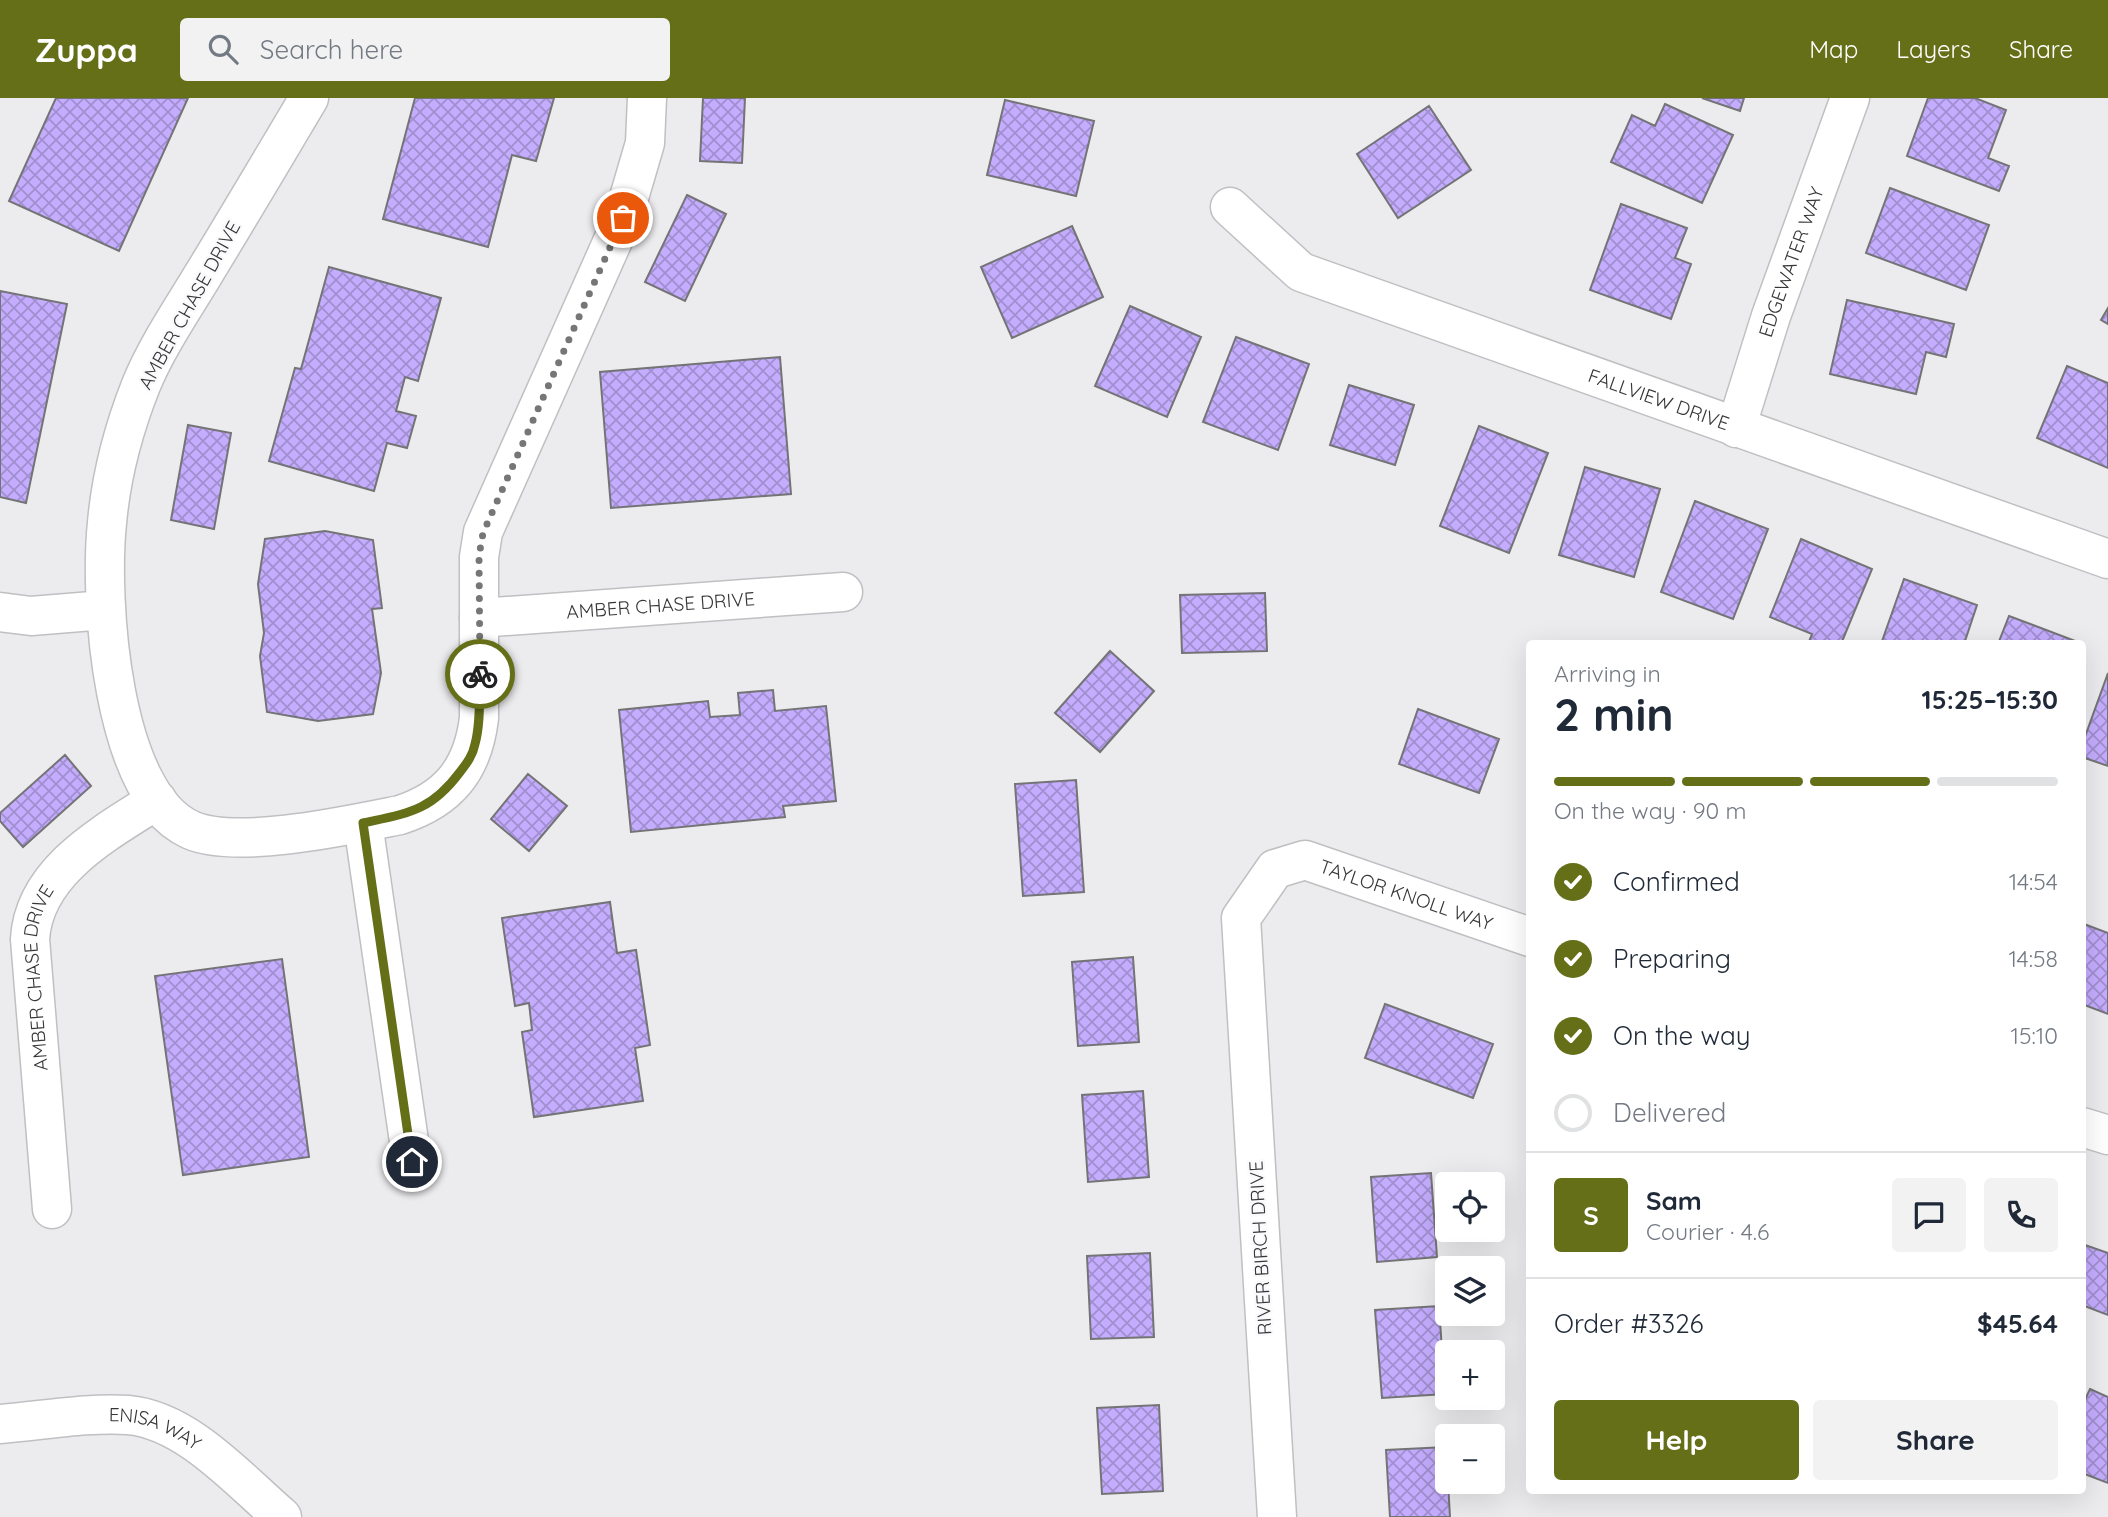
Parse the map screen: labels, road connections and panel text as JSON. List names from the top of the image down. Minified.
{"streets":{"street":["EDGEWATER WAY","AMBER CHASE DRIVE","FALLVIEW DRIVE","TAYLOR KNOLL WAY","RIVER BIRCH DRIVE","ENISA WAY"]},"crossings":[["EDGEWATER WAY","FALLVIEW DRIVE"],["TAYLOR KNOLL WAY","RIVER BIRCH DRIVE"]],"page":{"header":"Zuppa","search":"Search here","nav":["Map","Layers","Share"],"heading":["2 min","Arriving in","15:25–15:30"],"panel":["Sam","Courier · 4.6","Order #3326","$45.64"],"bar":"On the way · 90 m","list":[["Confirmed","14:54"],["Preparing","14:58"],["On the way","15:10"],"Delivered"],"map_buttons":["+","−"],"round":"S","buttons":["Help","Share"]}}
